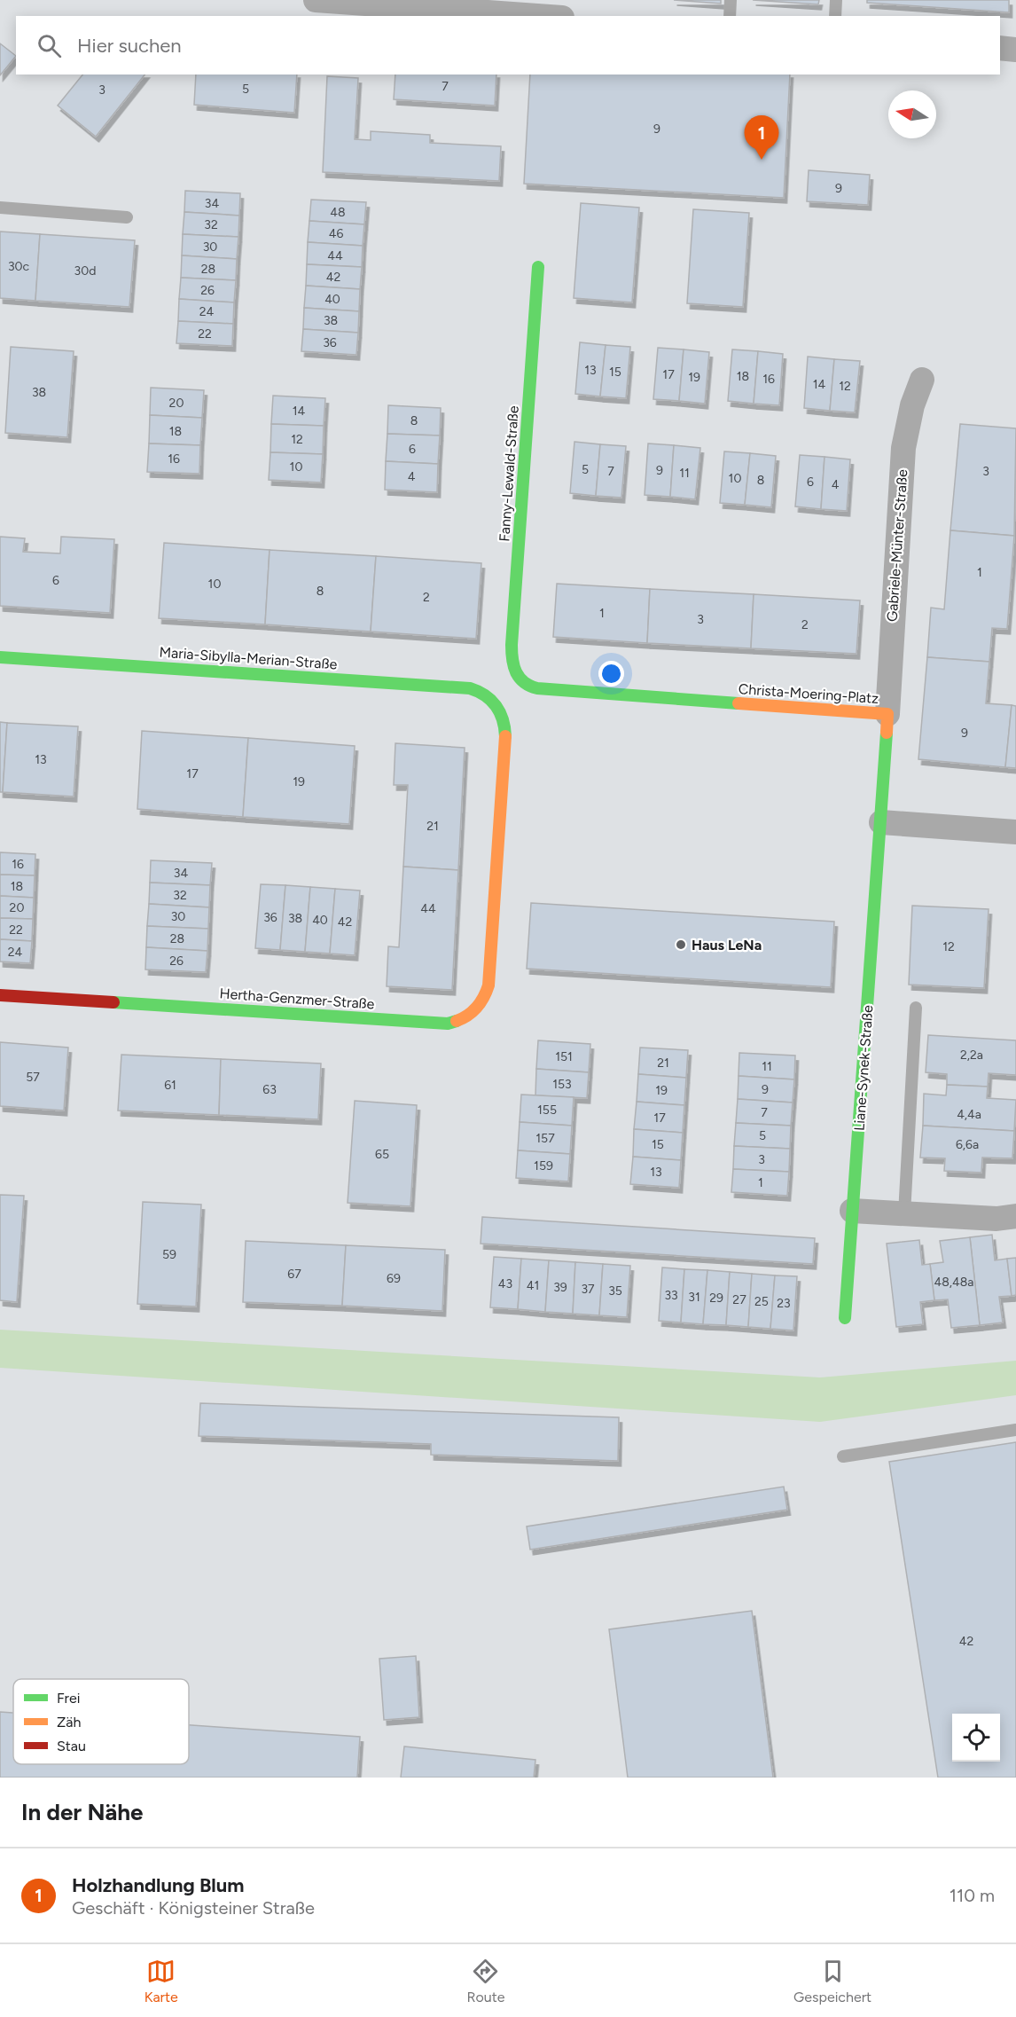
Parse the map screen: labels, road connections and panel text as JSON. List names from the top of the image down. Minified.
{"streets":{"street":["Fanny-Lewald-Straße","Gabriele-Münter-Straße","Maria-Sibylla-Merian-Straße","Christa-Moering-Platz","Hertha-Genzmer-Straße","Liane-Synek-Straße"]},"crossings":[["Fanny-Lewald-Straße","Christa-Moering-Platz"],["Gabriele-Münter-Straße","Christa-Moering-Platz"],["Maria-Sibylla-Merian-Straße","Hertha-Genzmer-Straße"],["Christa-Moering-Platz","Liane-Synek-Straße"]],"places":["Haus LeNa"],"house_numbers":["7","5","3","9","9","34","48","32","46","30","44","30c","28","30d","42","26","40","24","38","22","36","13","15","17","18","19","16","14","12","38","20","14","8","18","12","6","16","10","5","9","7","3","11","4","10","8","6","4","1","6","10","8","2","1","3","2","9","13","17","19","21","16","34","18","32","20","44","30","36","38","40","42","22","28","12","24","26","2,2a","151","21","11","57","153","61","63","9","19","155","7","4,4a","17","5","157","15","6,6a","65","3","159","13","1","59","67","69","48,48a","43","41","39","37","35","33","31","29","27","25","23","42"],"legend":["Frei","Zäh","Stau"],"north":"left","page":{"search":"Hier suchen","pins":"1","heading":"In der Nähe","list":[{"mark":"1","name":"Holzhandlung Blum","note":"Geschäft · Königsteiner Straße","value":"110 m"}],"nav":["Karte","Route","Gespeichert"]}}
